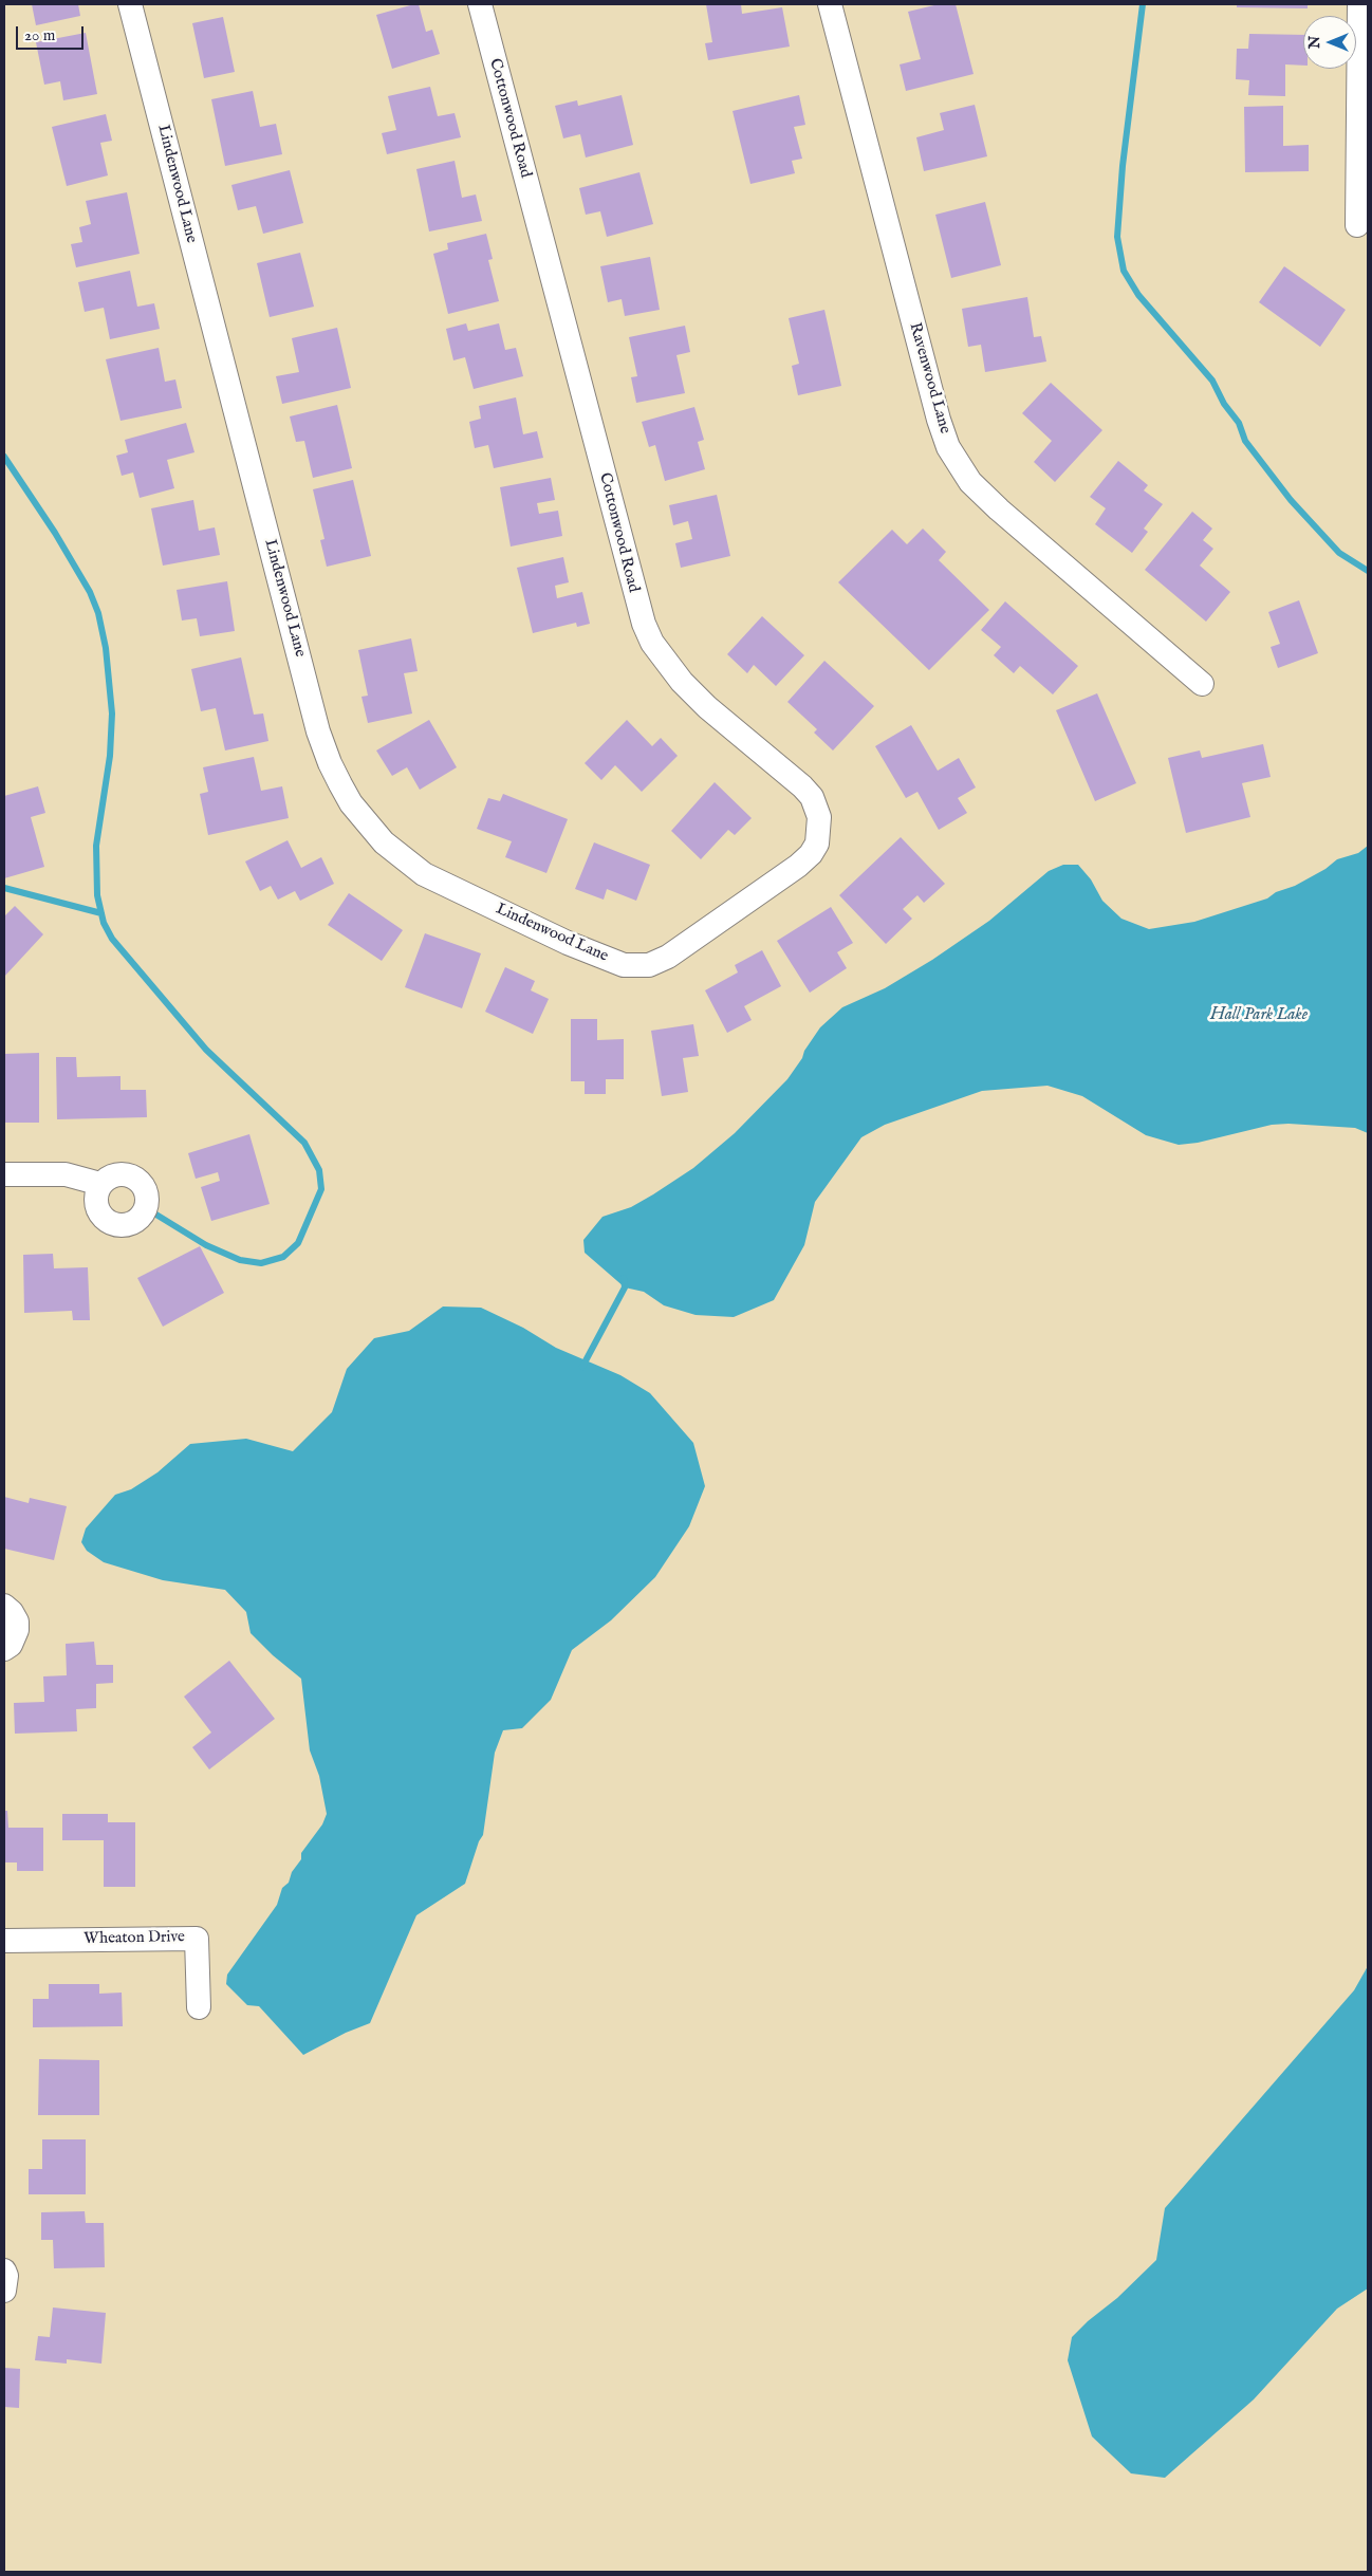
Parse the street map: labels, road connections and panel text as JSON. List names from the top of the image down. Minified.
{"streets":{"street":["Cottonwood Road","Lindenwood Lane","Ravenwood Lane","Wheaton Drive"]},"crossings":[["Cottonwood Road","Lindenwood Lane"]],"water":["Hall Park Lake"],"scale_bar":"20 m","north":"left"}
